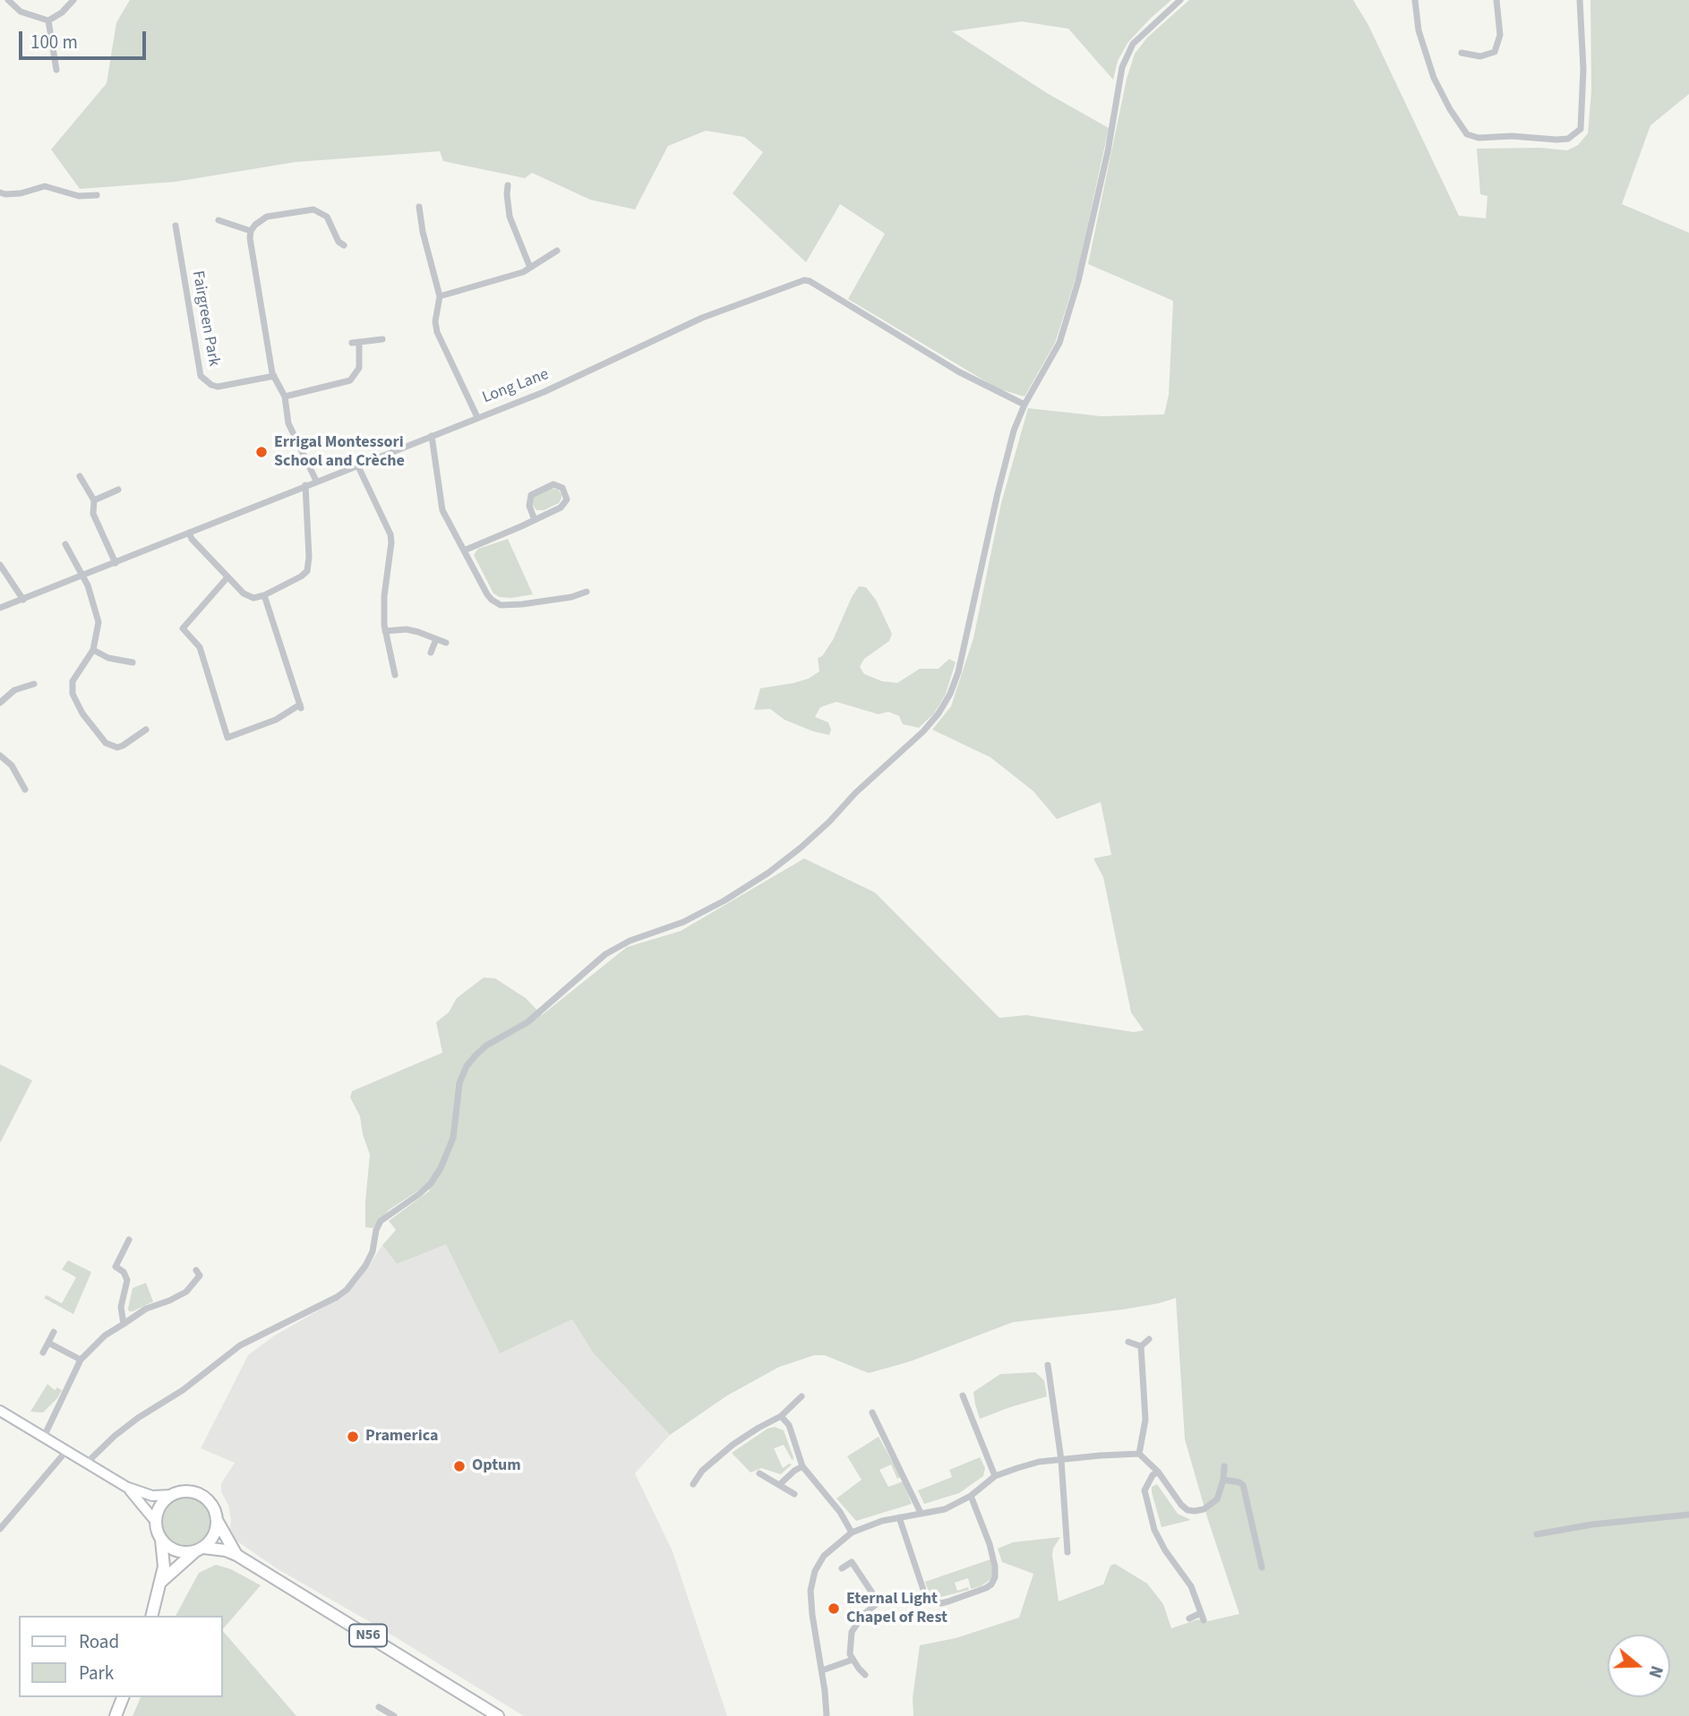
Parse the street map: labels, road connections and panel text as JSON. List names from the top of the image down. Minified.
{"streets":{"main road":["N56"],"street":["Fairgreen Park","Long Lane"]},"places":["Errigal Montessori School and Crèche","Pramerica","Optum","Eternal Light Chapel of Rest"],"legend":["Road","Park"],"scale_bar":"100 m","north":"right"}
